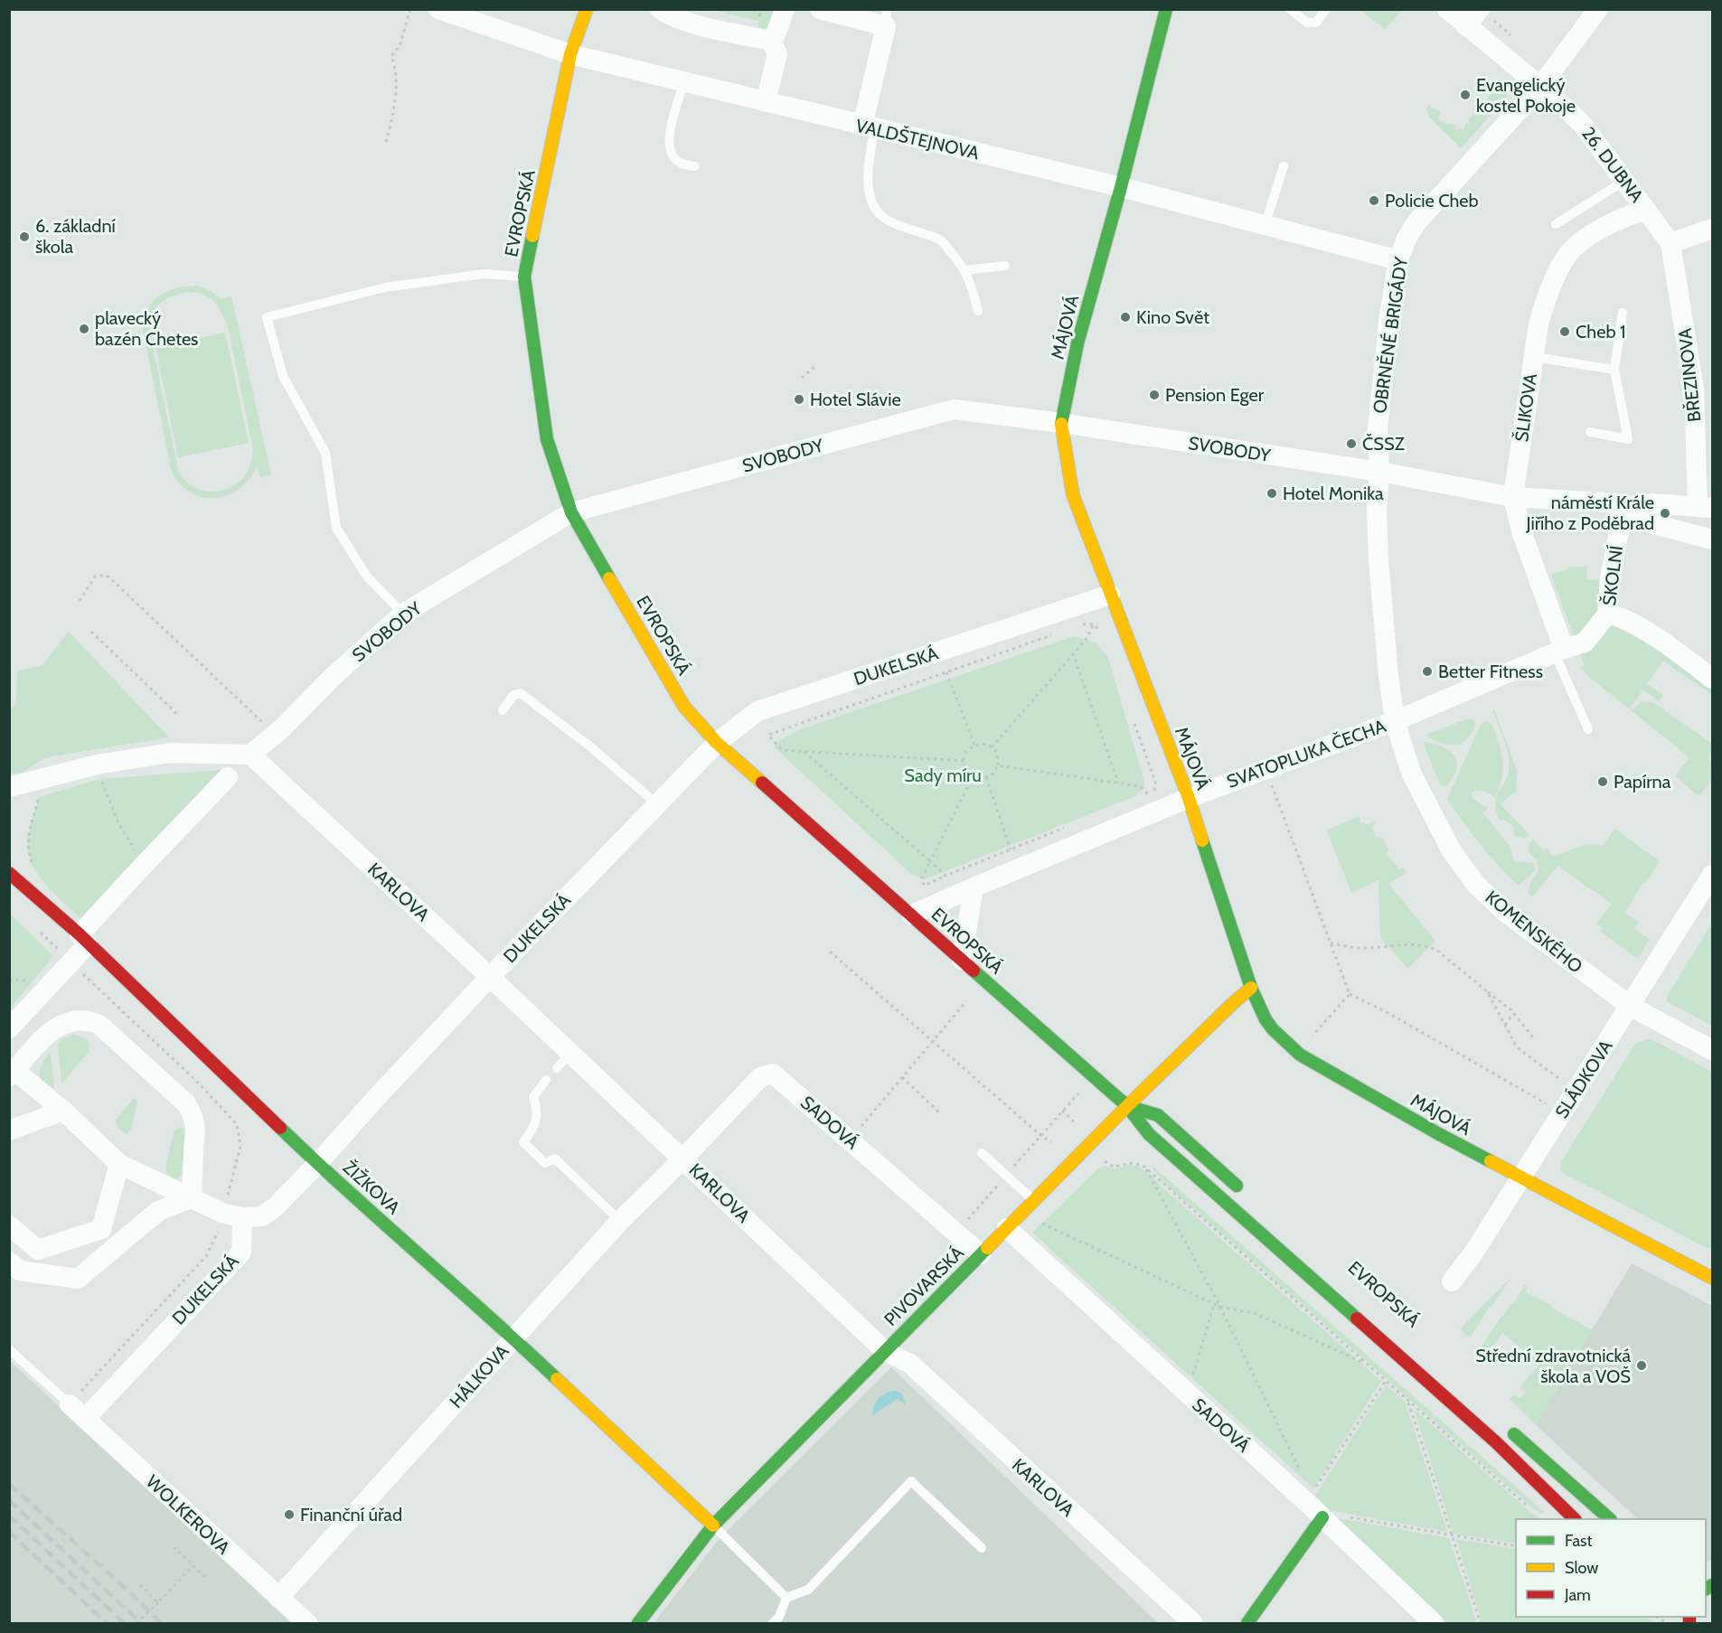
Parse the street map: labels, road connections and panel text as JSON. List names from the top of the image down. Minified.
{"streets":{"street":["VALDŠTEJNOVA","26. DUBNA","EVROPSKÁ","MÁJOVÁ","OBRNĚNÉ BRIGÁDY","BŘEZINOVA","ŠLIKOVA","SVOBODY","ŠKOLNÍ","DUKELSKÁ","SVATOPLUKA ČECHA","KARLOVA","KOMENSKÉHO","SLÁDKOVA","SADOVÁ","ŽIŽKOVA","PIVOVARSKÁ","HÁLKOVA","WOLKEROVA"]},"crossings":[["VALDŠTEJNOVA","EVROPSKÁ"],["VALDŠTEJNOVA","MÁJOVÁ"],["VALDŠTEJNOVA","OBRNĚNÉ BRIGÁDY"],["26. DUBNA","OBRNĚNÉ BRIGÁDY"],["26. DUBNA","BŘEZINOVA"],["26. DUBNA","ŠLIKOVA"],["EVROPSKÁ","SVOBODY"],["EVROPSKÁ","DUKELSKÁ"],["EVROPSKÁ","SVATOPLUKA ČECHA"],["EVROPSKÁ","PIVOVARSKÁ"],["MÁJOVÁ","SVOBODY"],["MÁJOVÁ","DUKELSKÁ"],["MÁJOVÁ","SVATOPLUKA ČECHA"],["MÁJOVÁ","SLÁDKOVA"],["MÁJOVÁ","PIVOVARSKÁ"],["OBRNĚNÉ BRIGÁDY","SVOBODY"],["OBRNĚNÉ BRIGÁDY","KOMENSKÉHO"],["ŠLIKOVA","SVOBODY"],["ŠLIKOVA","SVATOPLUKA ČECHA"],["SVOBODY","ŠKOLNÍ"],["SVOBODY","KARLOVA"],["SVOBODY","KOMENSKÉHO"],["ŠKOLNÍ","SVATOPLUKA ČECHA"],["DUKELSKÁ","KARLOVA"],["DUKELSKÁ","ŽIŽKOVA"],["DUKELSKÁ","WOLKEROVA"],["SVATOPLUKA ČECHA","KOMENSKÉHO"],["KARLOVA","SADOVÁ"],["KARLOVA","PIVOVARSKÁ"],["KARLOVA","HÁLKOVA"],["KOMENSKÉHO","SLÁDKOVA"],["SADOVÁ","PIVOVARSKÁ"],["SADOVÁ","HÁLKOVA"],["ŽIŽKOVA","PIVOVARSKÁ"],["ŽIŽKOVA","HÁLKOVA"],["HÁLKOVA","WOLKEROVA"]],"parks":["Sady míru"],"places":["Evangelický kostel Pokoje","Policie Cheb","6. základní škola","Kino Svět","plavecký bazén Chetes","Cheb 1","Pension Eger","Hotel Slávie","ČSSZ","Hotel Monika","náměstí Krále Jiřího z Poděbrad","Better Fitness","Papírna","Střední zdravotnická škola a VOŠ","Finanční úřad"],"legend":["Fast","Slow","Jam"]}
